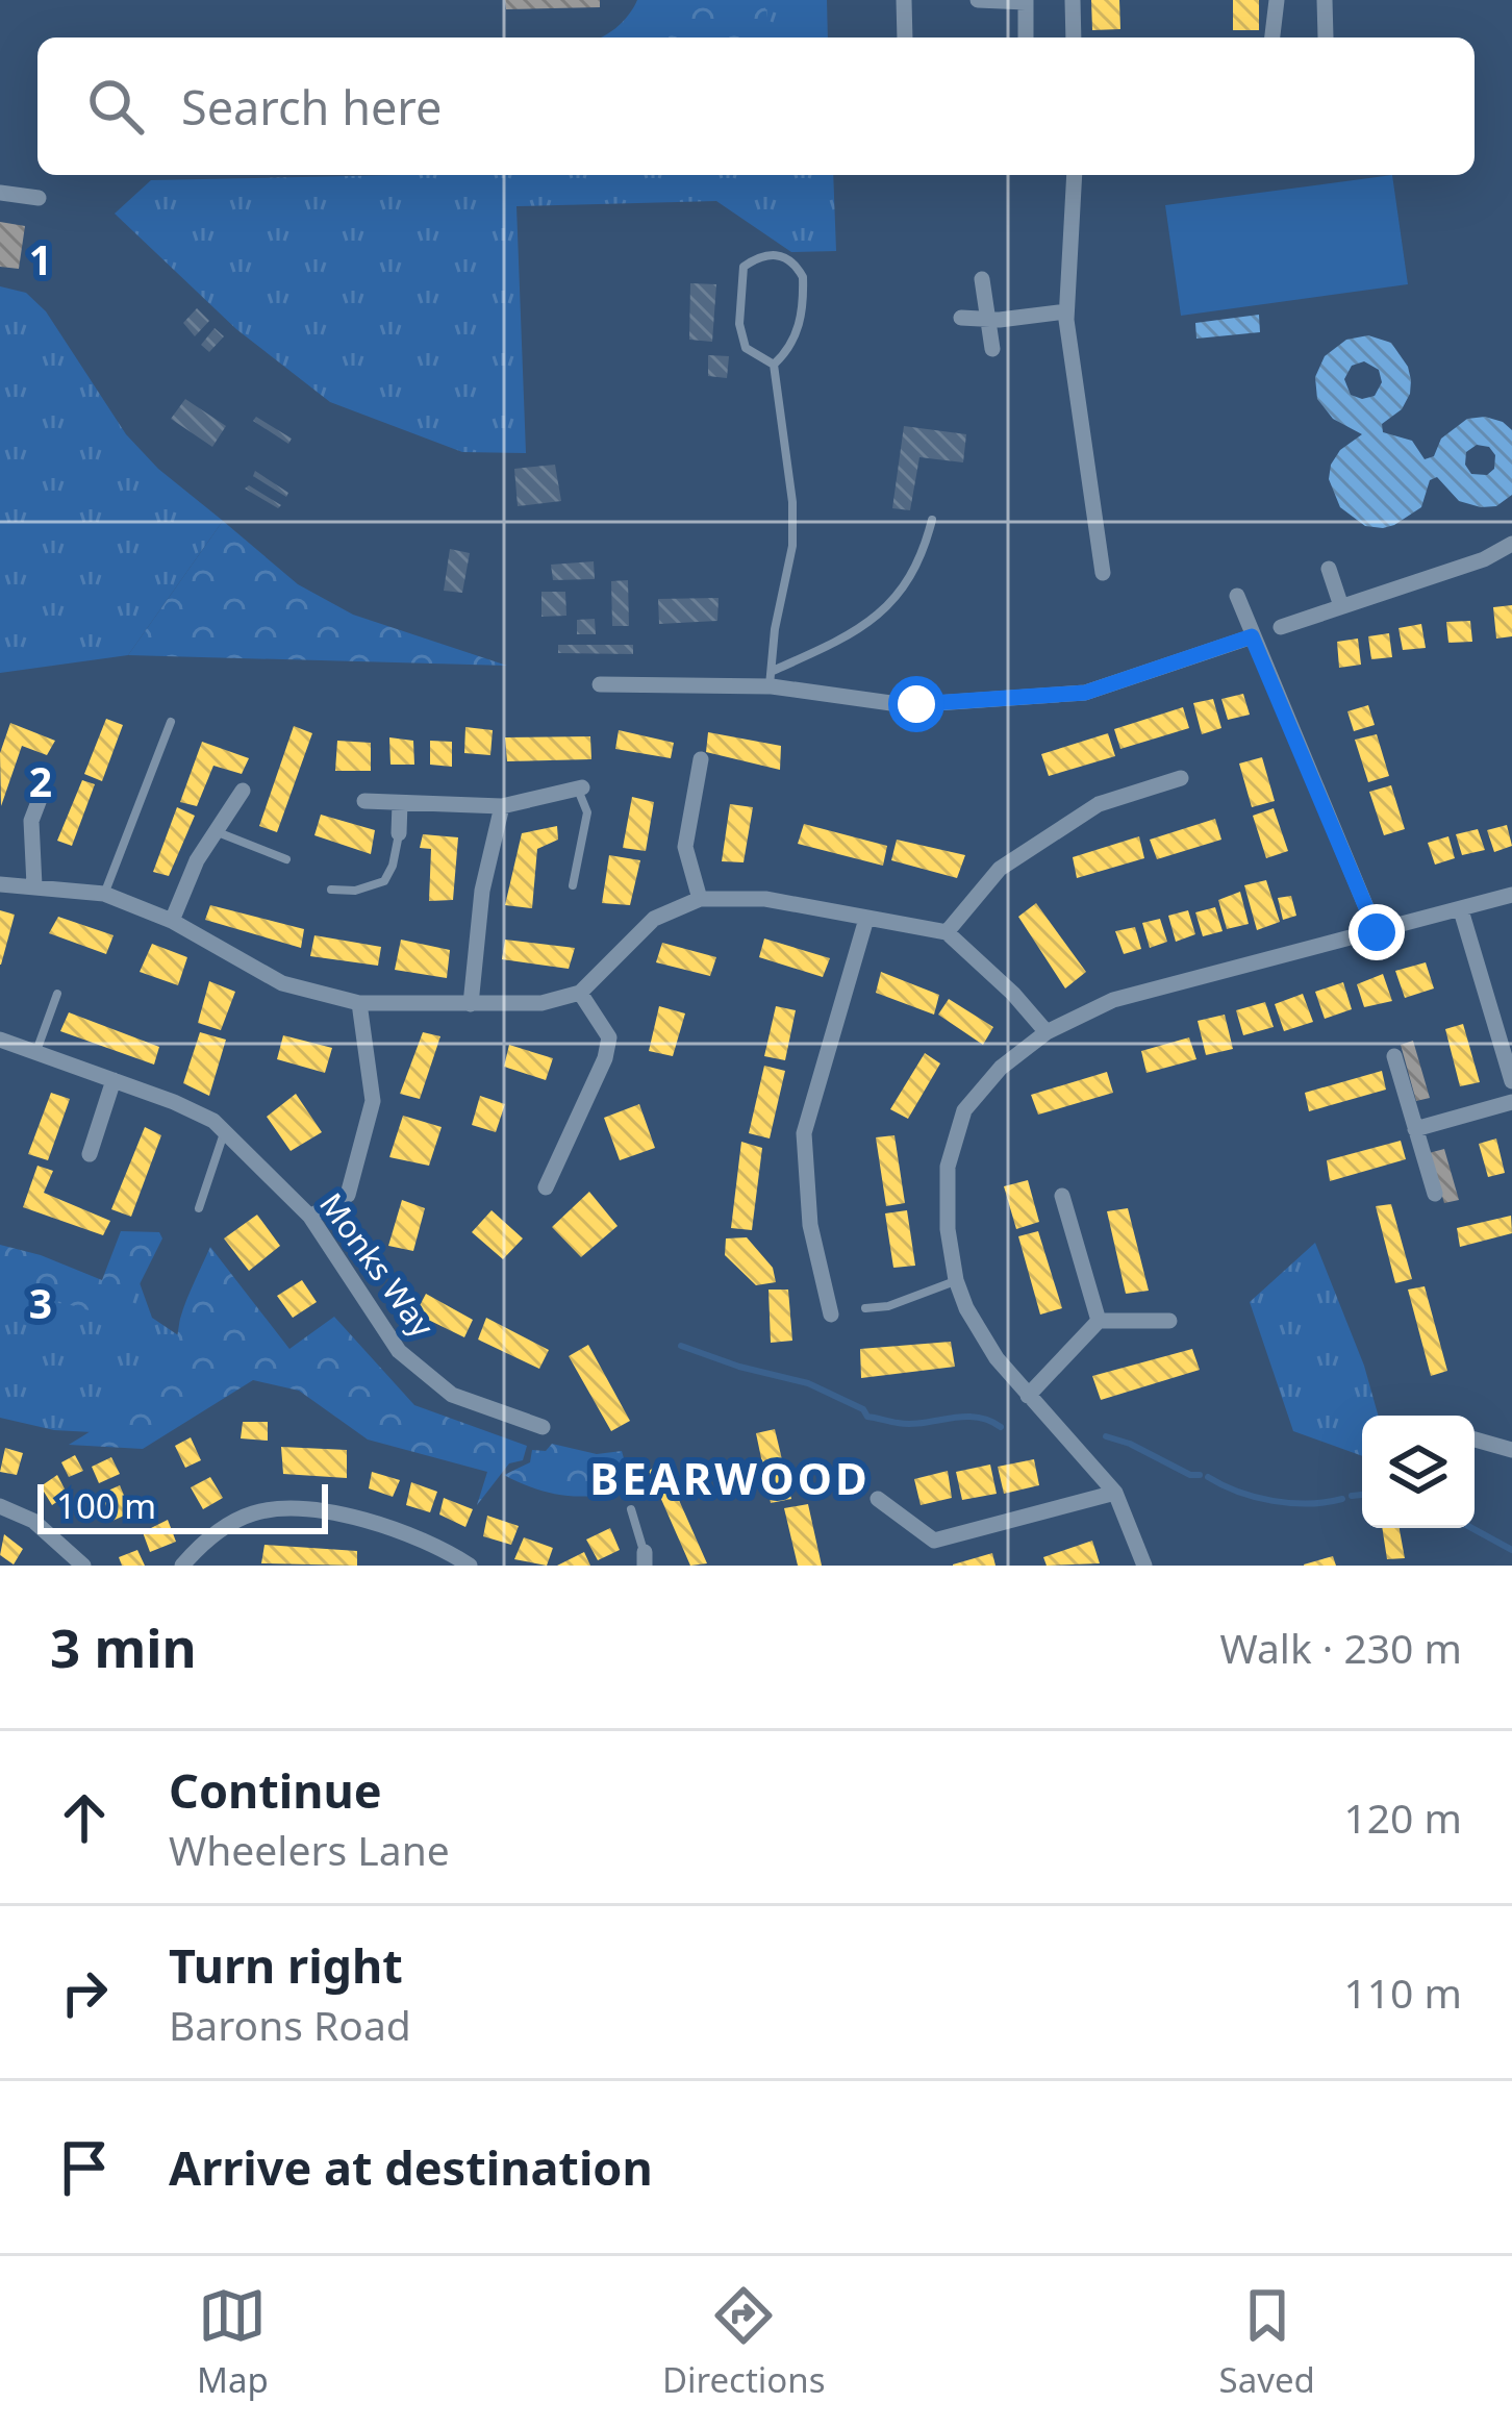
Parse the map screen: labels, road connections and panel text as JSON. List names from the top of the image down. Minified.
{"streets":{"street":["Monks Way"]},"districts":["BEARWOOD"],"scale_bar":"100 m","page":{"search":"Search here","scale":"100 m","heading":["3 min","Walk · 230 m"],"list":[["Continue","Wheelers Lane","120 m"],["Turn right","Barons Road","110 m"],"Arrive at destination"],"nav":["Map","Directions","Saved"]},"grid":{"rows":["1","2","3"]}}
